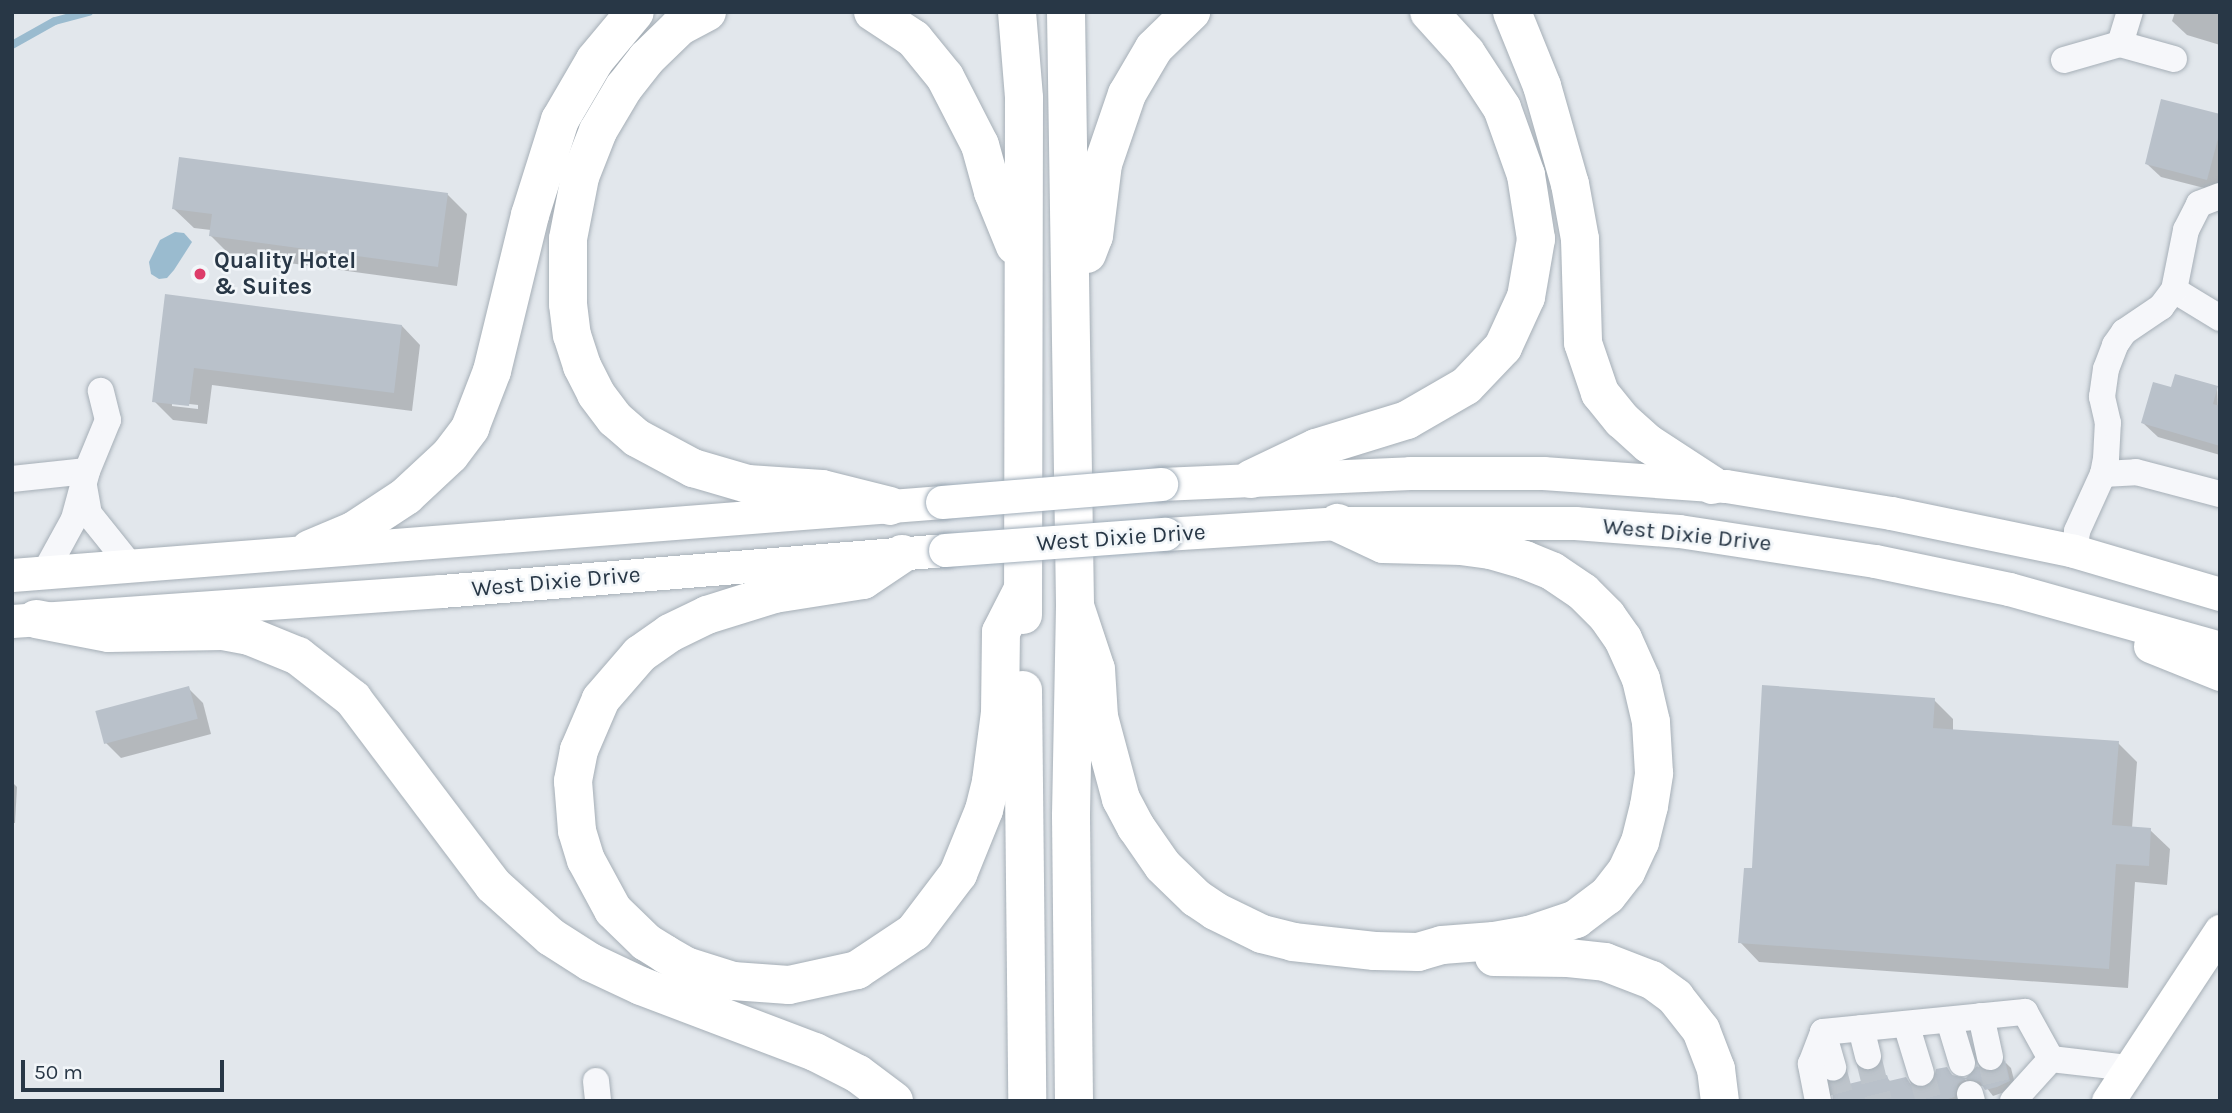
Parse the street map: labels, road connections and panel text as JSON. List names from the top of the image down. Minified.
{"streets":{"main road":["West Dixie Drive"]},"places":["Quality Hotel & Suites"],"scale_bar":"50 m"}
